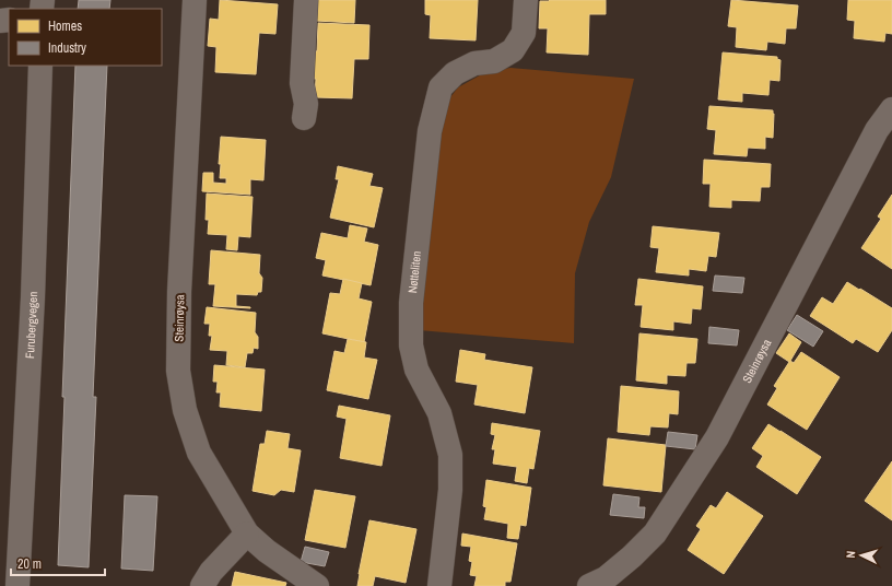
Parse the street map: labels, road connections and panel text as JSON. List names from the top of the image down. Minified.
{"streets":{"street":["Nøtteliten","Steinrøysa","Furubergvegen"]},"legend":["Homes","Industry"],"scale_bar":"20 m","north":"left"}
